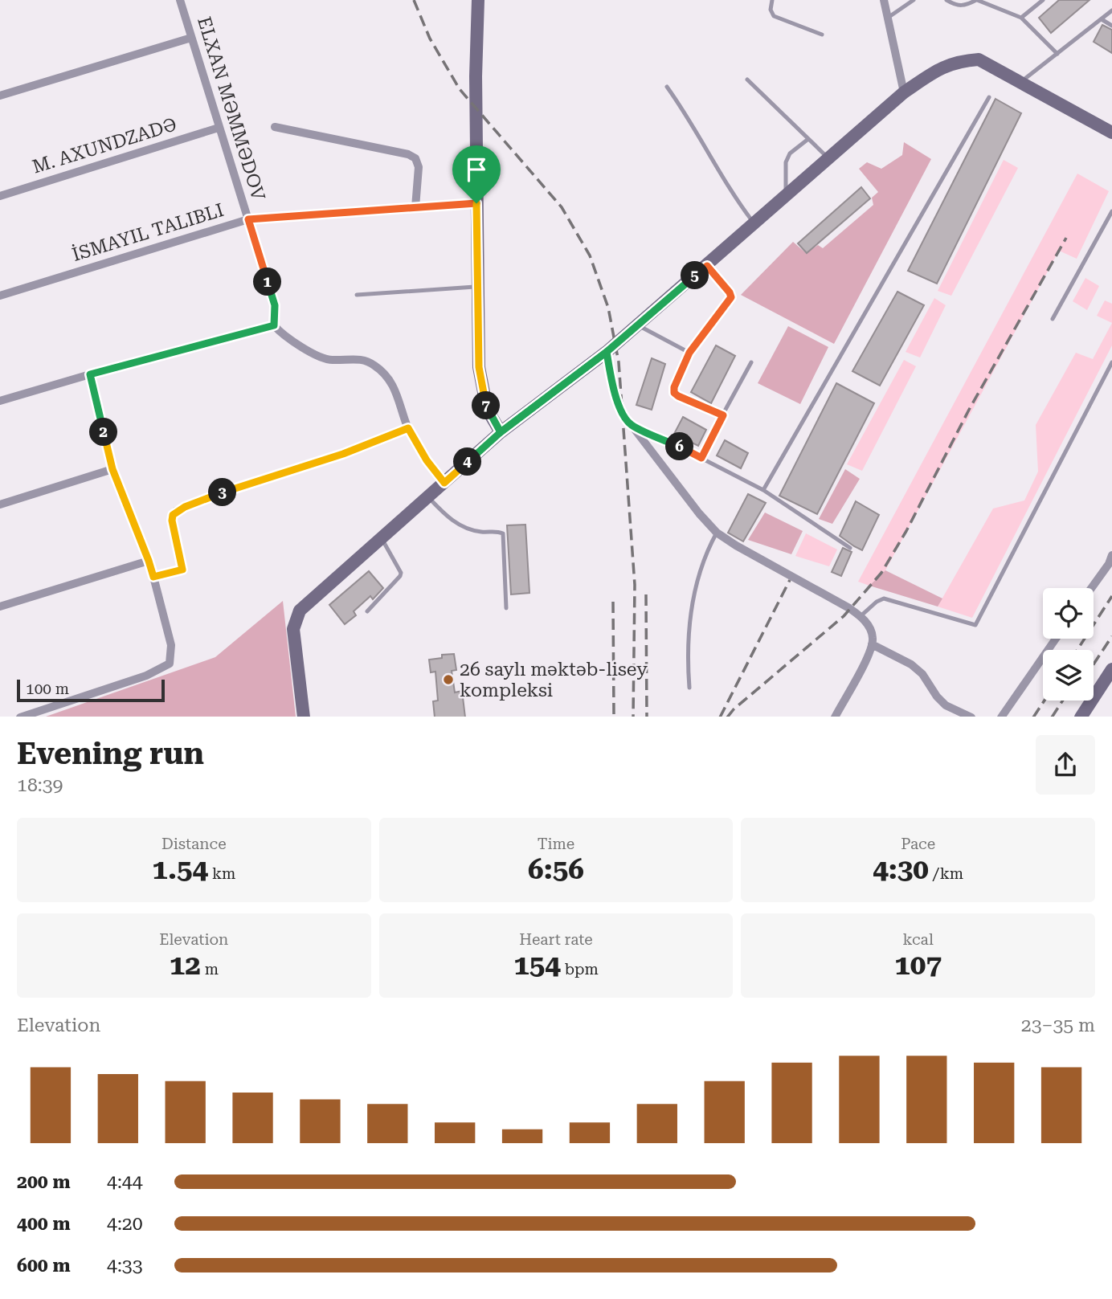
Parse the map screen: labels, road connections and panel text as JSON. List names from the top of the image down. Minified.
{"streets":{"street":["ELXAN MƏMMƏDOV","M. AXUNDZADƏ"]},"crossings":[["ELXAN MƏMMƏDOV","M. AXUNDZADƏ"]],"places":["26 saylı məktəb-lisey kompleksi"],"scale_bar":"100 m","page":{"pins":["5","1","7","2","6","4","3"],"scale":"100 m","heading":["Evening run","18:39"],"stats":[["Distance","1.54 km"],["Time","6:56"],["Pace","4:30 /km"],["Elevation","12 m"],["Heart rate","154 bpm"],["kcal","107"]],"chart":["Elevation","23–35 m"],"list":[{"name":"200 m","note":"4:44"},{"name":"400 m","note":"4:20"},{"name":"600 m","note":"4:33"}]}}
